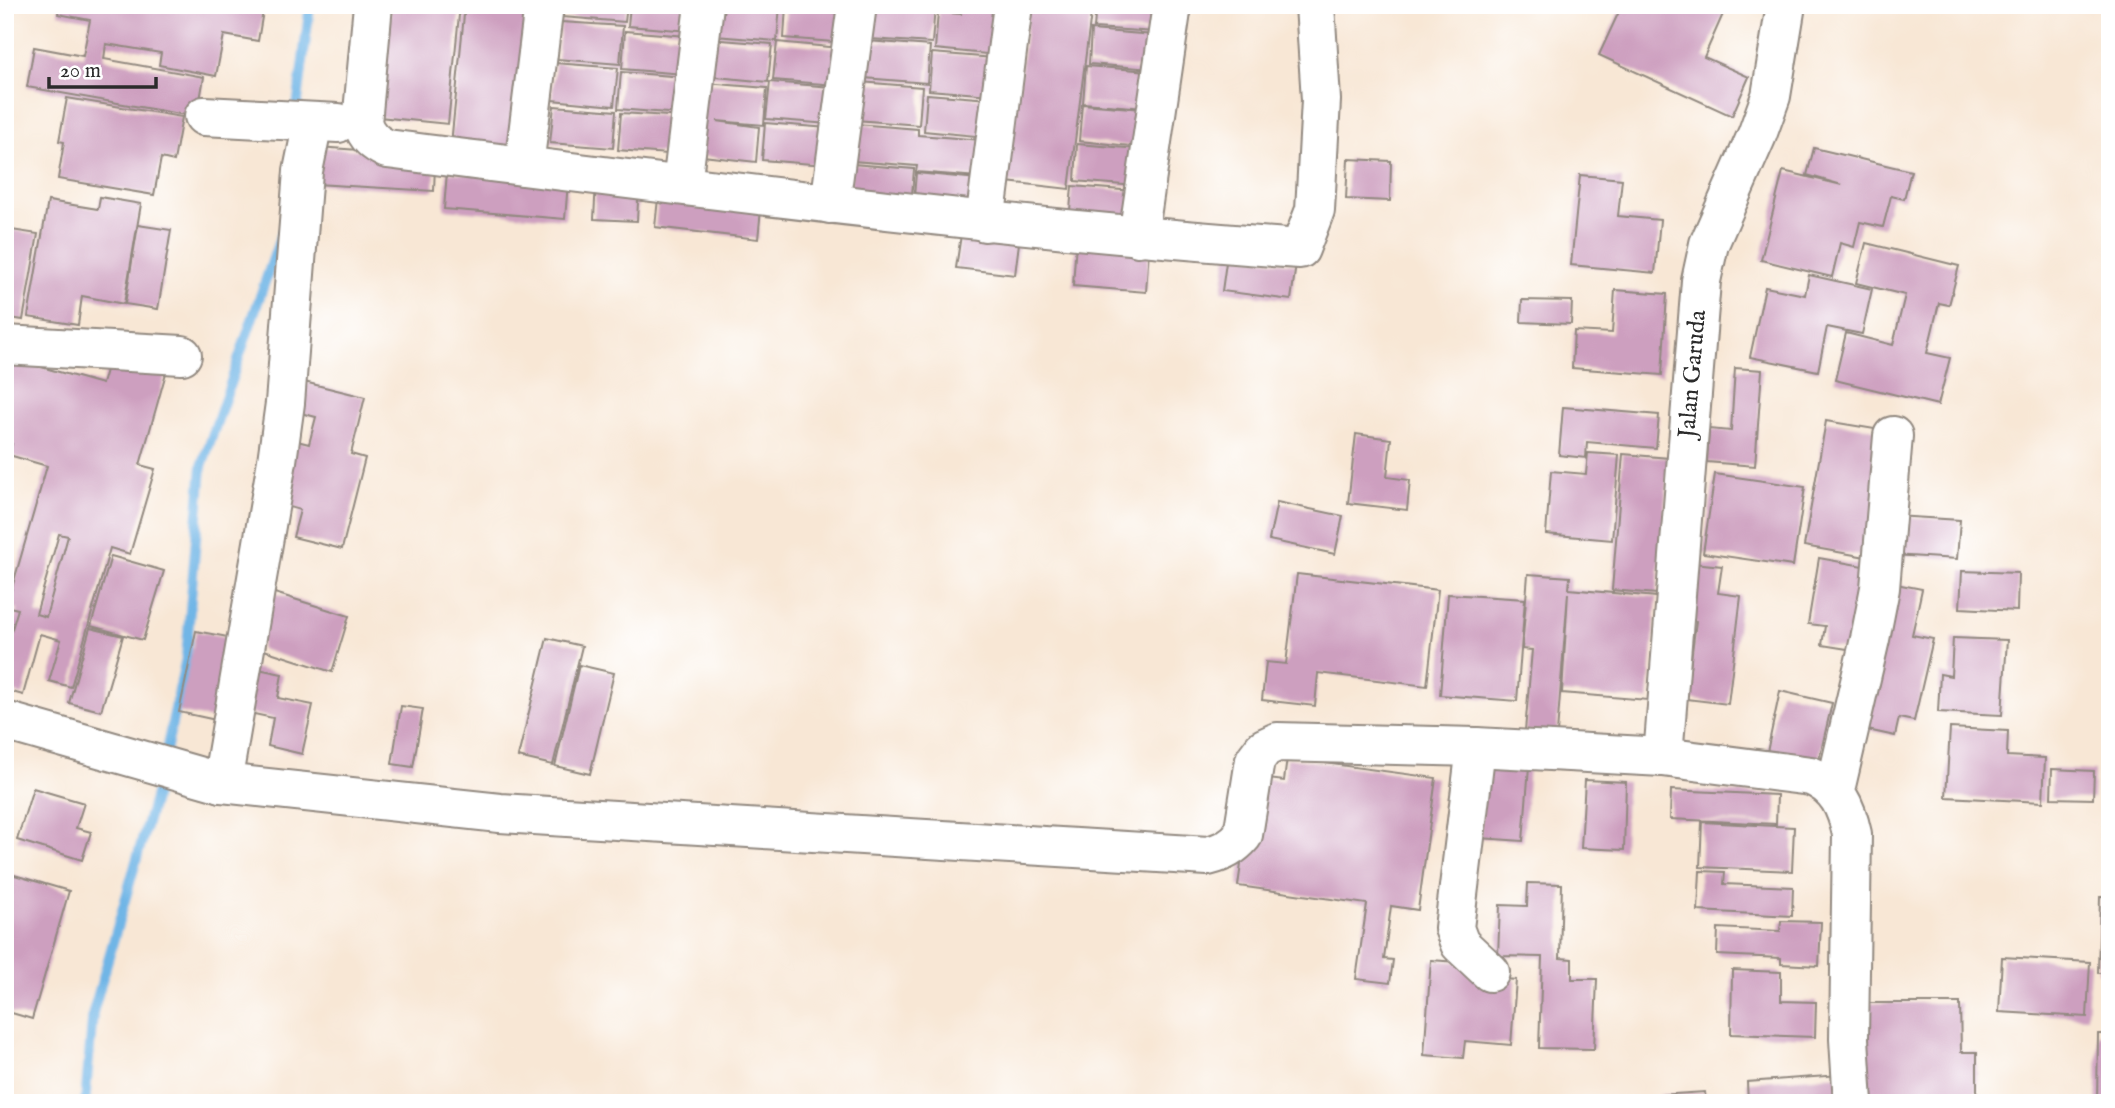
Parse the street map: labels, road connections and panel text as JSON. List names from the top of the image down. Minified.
{"streets":{"street":["Jalan Garuda"]},"scale_bar":"20 m"}
